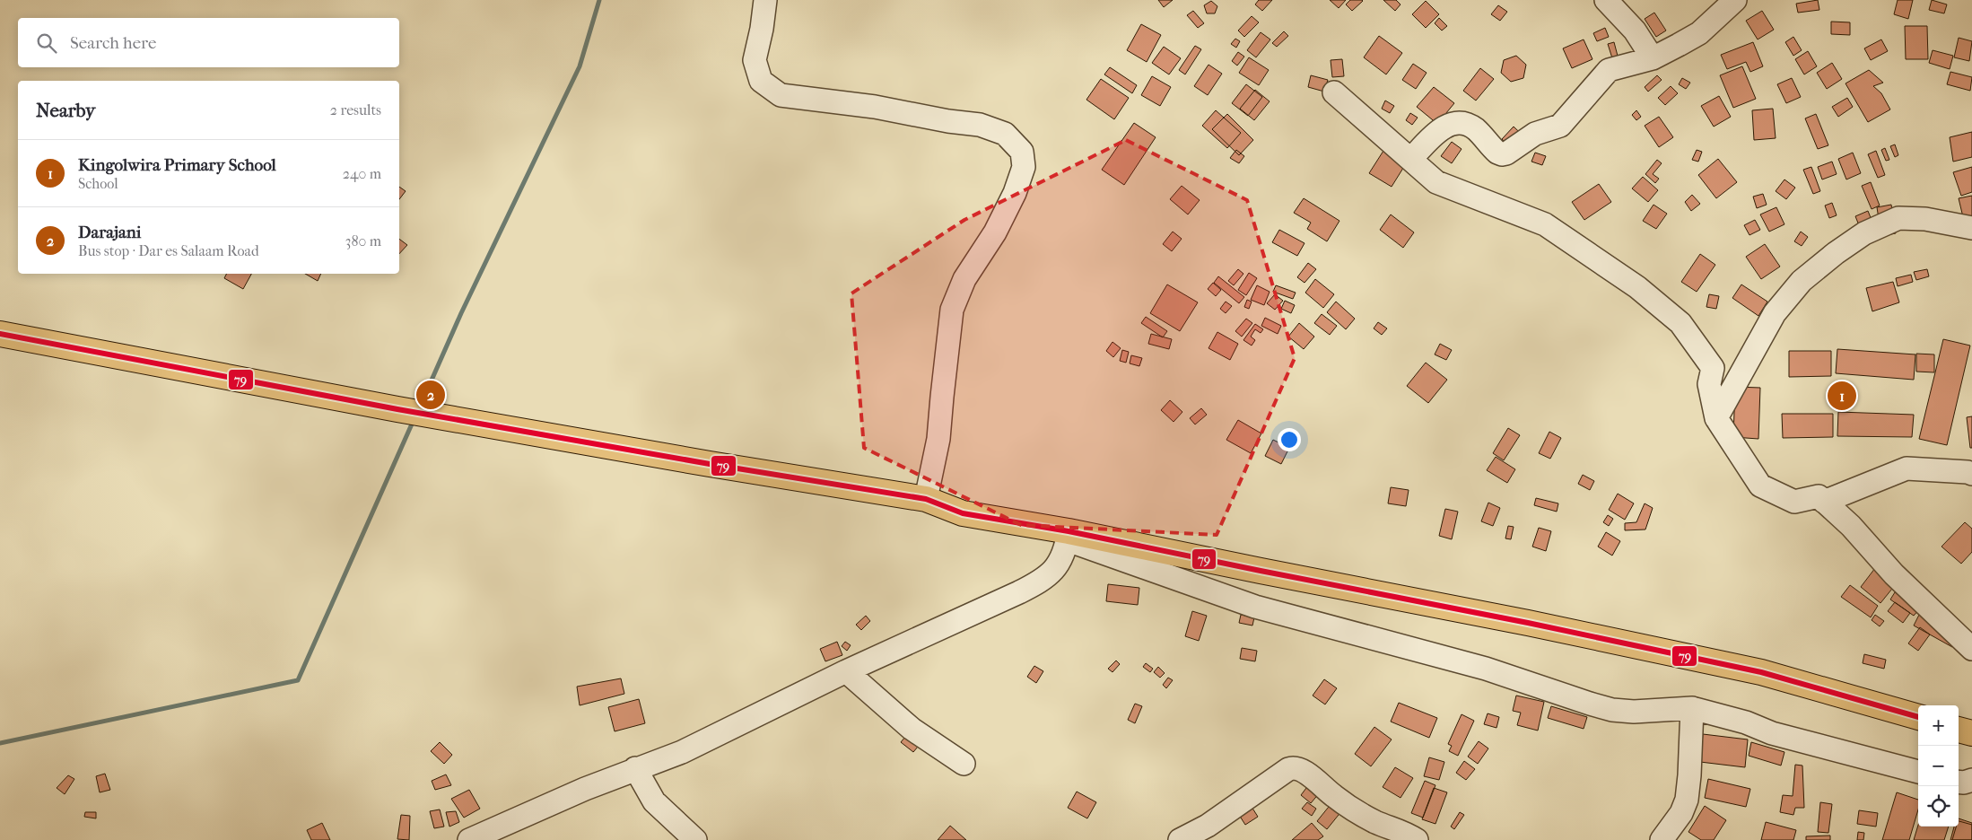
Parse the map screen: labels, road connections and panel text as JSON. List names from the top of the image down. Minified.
{"lines":["transit line 79"],"page":{"search":"Search here","heading":["Nearby","2 results"],"list":[{"mark":"1","name":"Kingolwira Primary School","note":"School","value":"240 m"},{"mark":"2","name":"Darajani","note":"Bus stop · Dar es Salaam Road","value":"380 m"}],"pins":["2","1"],"map_buttons":["+","−"]}}
